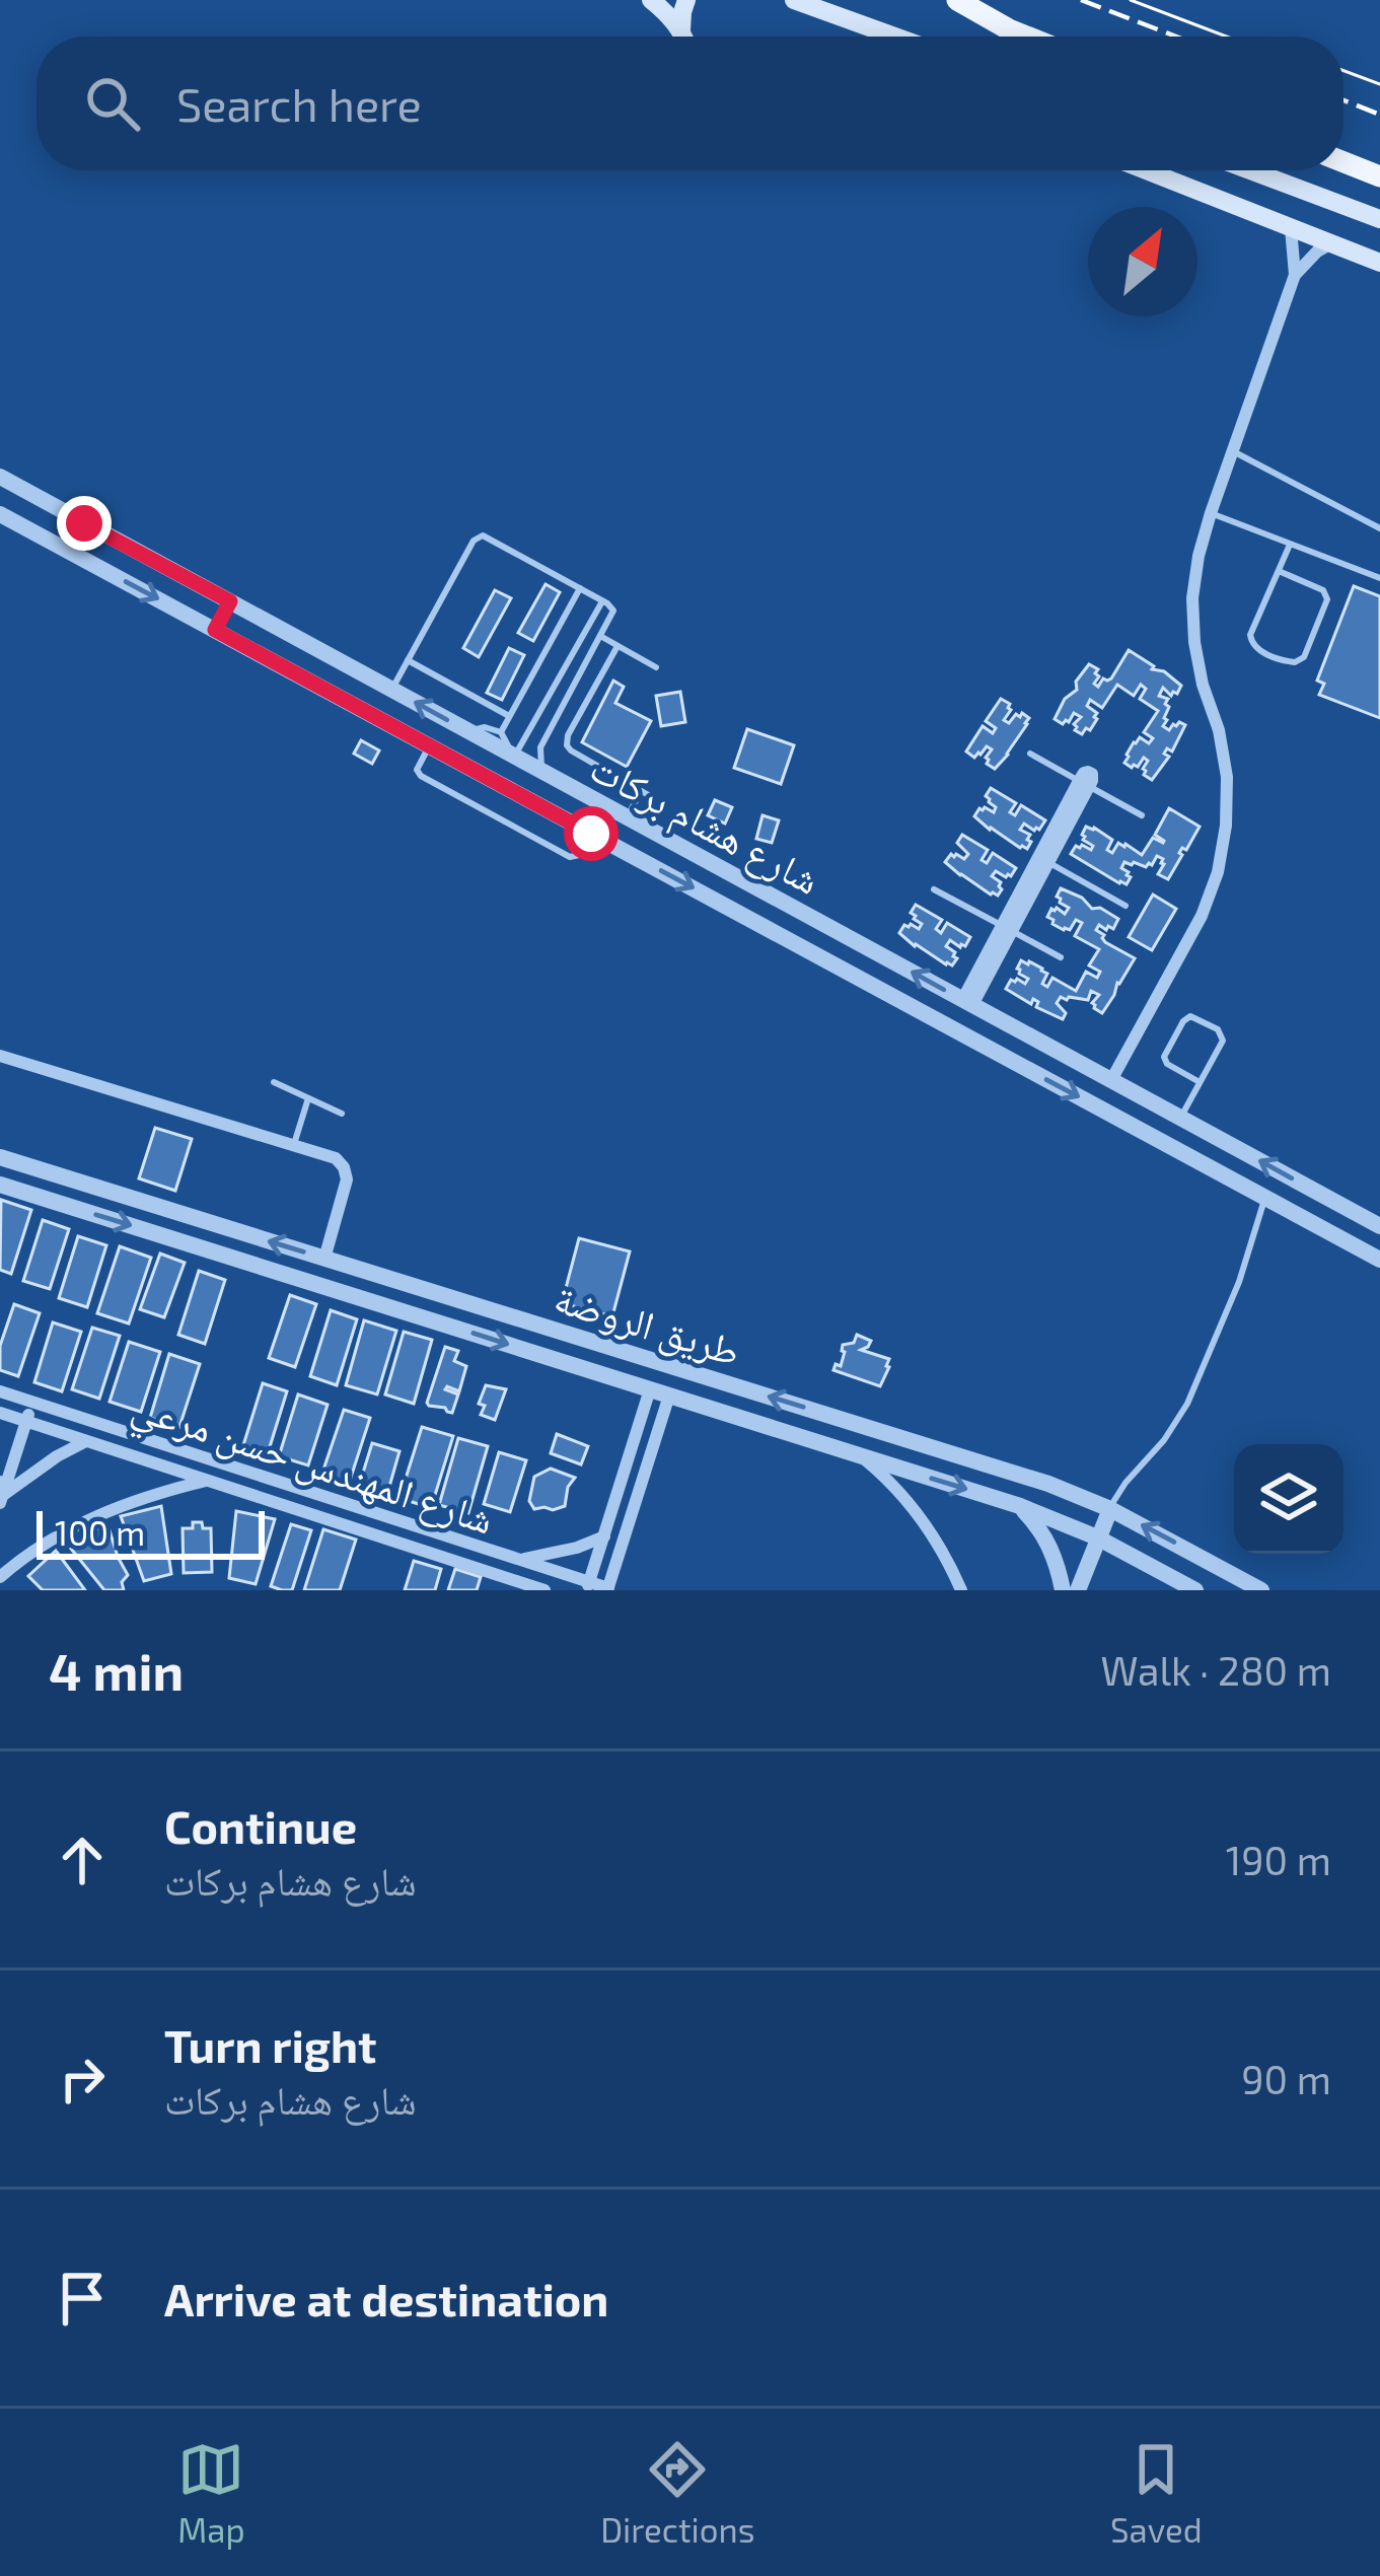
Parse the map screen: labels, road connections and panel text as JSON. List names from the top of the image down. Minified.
{"streets":{"street":["شارع هشام بركات","طريق الروضة","شارع المهندس حسن مرعي"]},"scale_bar":"100 m","north":"top right","page":{"search":"Search here","scale":"100 m","heading":["4 min","Walk · 280 m"],"list":[["Continue","شارع هشام بركات","190 m"],["Turn right","شارع هشام بركات","90 m"],"Arrive at destination"],"nav":["Map","Directions","Saved"]}}
